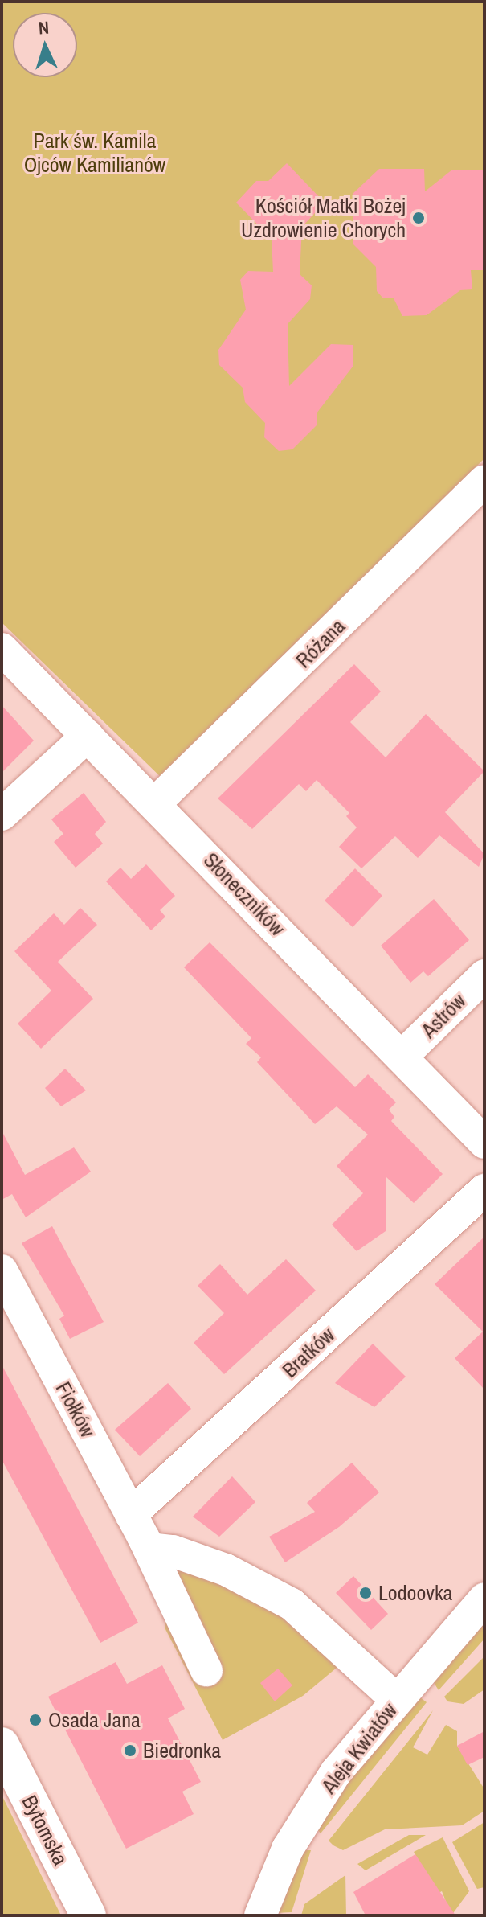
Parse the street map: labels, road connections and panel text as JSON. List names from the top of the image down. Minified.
{"streets":{"street":["Różana","Słoneczników","Astrów","Bratków","Fiołków","Aleja Kwiatów","Bytomska"]},"crossings":[["Różana","Słoneczników"],["Słoneczników","Astrów"],["Bratków","Fiołków"]],"parks":["Park św. Kamila Ojców Kamilianów"],"places":["Kościół Matki Bożej Uzdrowienie Chorych","Lodoovka","Osada Jana","Biedronka"],"north":"top"}
